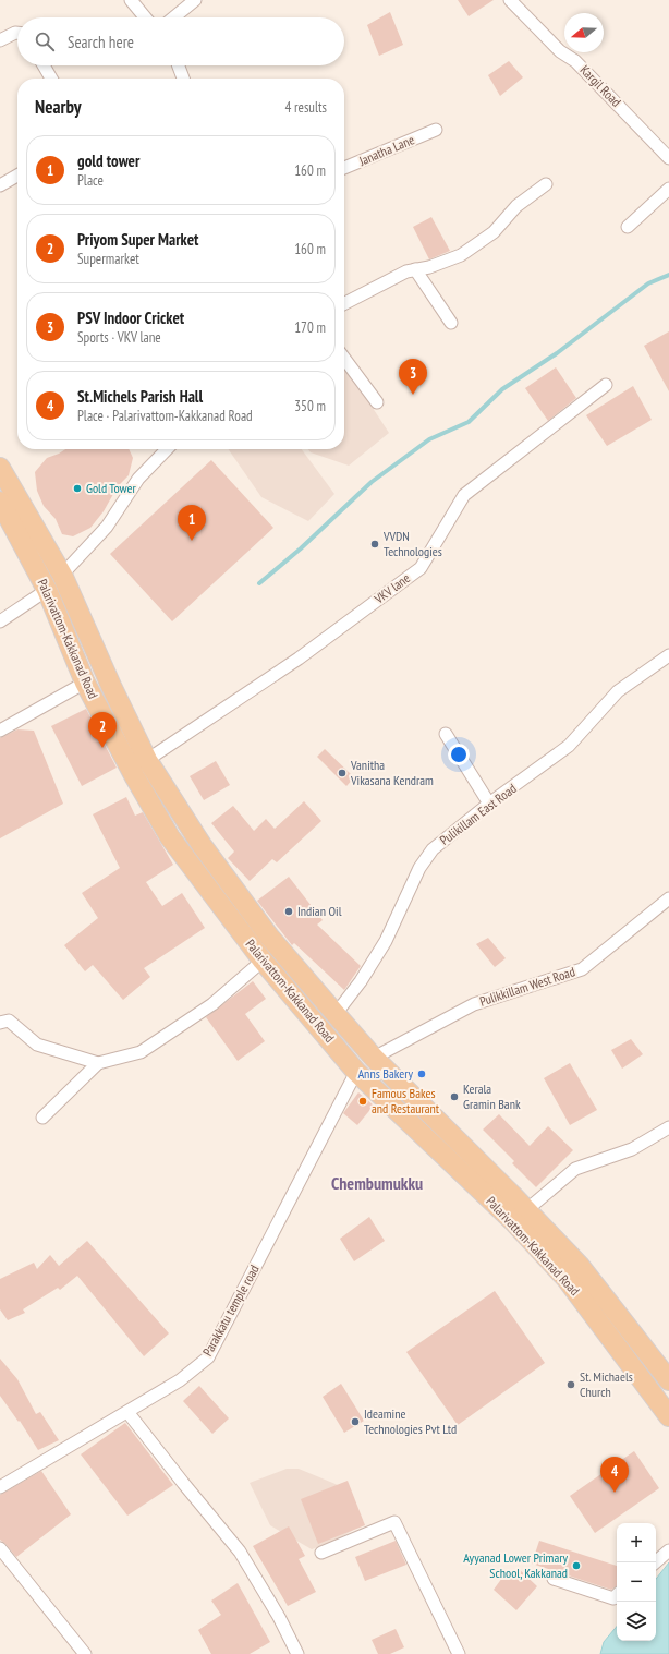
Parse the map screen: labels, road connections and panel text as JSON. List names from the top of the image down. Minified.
{"streets":{"main road":["Palarivattom-Kakkanad Road"],"street":["Kargil Road","Janatha Lane","VKV lane","Pulikillam East Road","Pulikkillam West Road","Parakkatu temple road"]},"crossings":[["Palarivattom-Kakkanad Road","Parakkatu temple road"]],"districts":["Chembumukku"],"places":["Gold Tower","VVDN Technologies","Vanitha Vikasana Kendram","Indian Oil","Anns Bakery","Kerala Gramin Bank","Famous Bakes and Restaurant","St. Michaels Church","Ideamine Technologies Pvt Ltd","Ayyanad Lower Primary School, Kakkanad"],"north":"left","page":{"search":"Search here","heading":["Nearby","4 results"],"list":[{"mark":"1","name":"gold tower","note":"Place","value":"160 m"},{"mark":"2","name":"Priyom Super Market","note":"Supermarket","value":"160 m"},{"mark":"3","name":"PSV Indoor Cricket","note":"Sports · VKV lane","value":"170 m"},{"mark":"4","name":"St.Michels Parish Hall","note":"Place · Palarivattom-Kakkanad Road","value":"350 m"}],"pins":["3","1","2","4"],"map_buttons":["+","−"]}}
